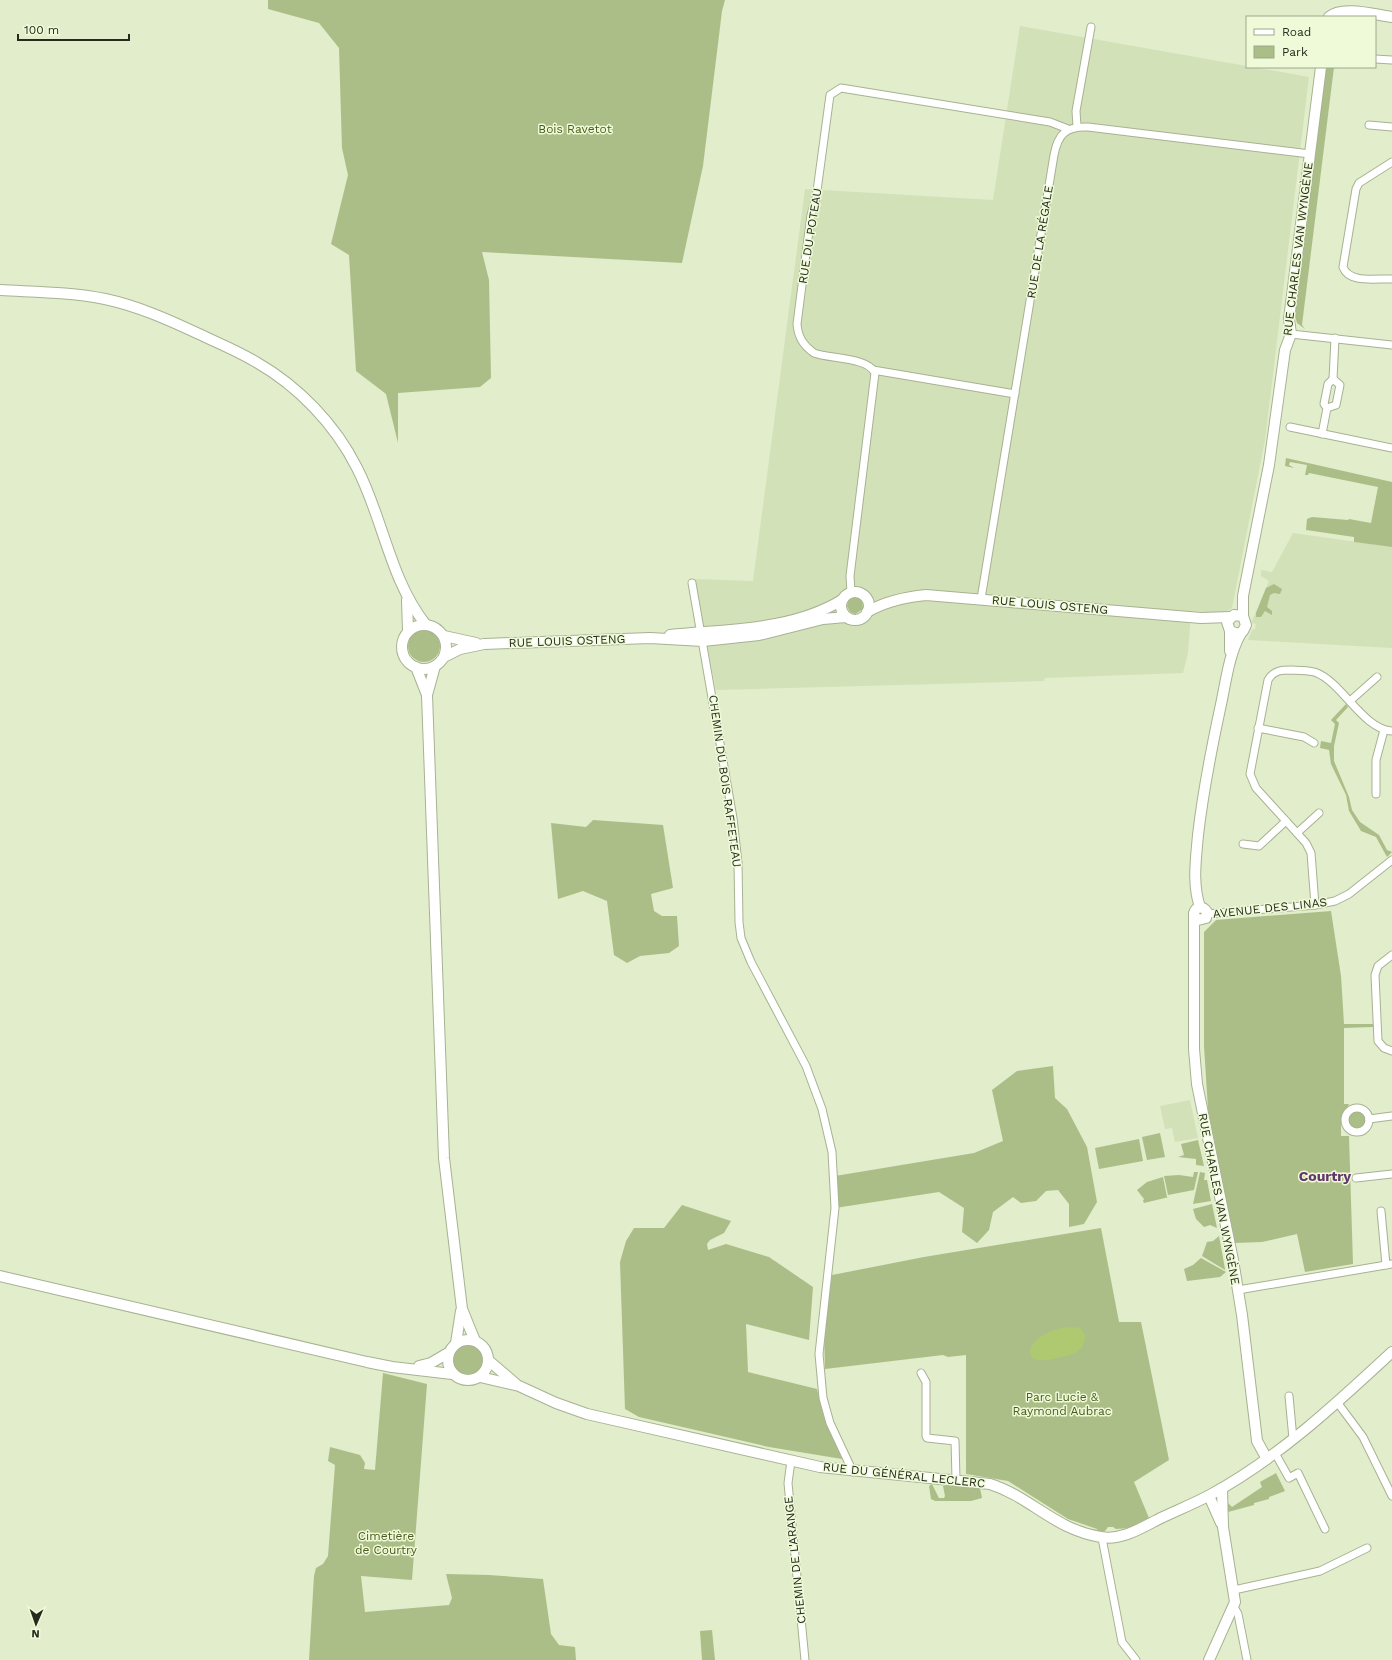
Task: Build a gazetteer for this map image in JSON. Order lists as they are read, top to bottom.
{
  "streets": {
    "street": [
      "RUE DU POTEAU",
      "RUE DE LA RÉGALE",
      "RUE CHARLES VAN WYNGÈNE",
      "RUE LOUIS OSTENG",
      "CHEMIN DU BOIS RAFFETEAU",
      "AVENUE DES LINAS",
      "RUE DU GÉNÉRAL LECLERC",
      "CHEMIN DE L'ARANGE"
    ]
  },
  "crossings": [
    ["RUE DU POTEAU", "RUE DE LA RÉGALE"],
    ["RUE DE LA RÉGALE", "RUE LOUIS OSTENG"],
    ["RUE CHARLES VAN WYNGÈNE", "RUE LOUIS OSTENG"],
    ["RUE CHARLES VAN WYNGÈNE", "AVENUE DES LINAS"],
    ["RUE CHARLES VAN WYNGÈNE", "RUE DU GÉNÉRAL LECLERC"],
    ["RUE LOUIS OSTENG", "CHEMIN DU BOIS RAFFETEAU"],
    ["CHEMIN DU BOIS RAFFETEAU", "RUE DU GÉNÉRAL LECLERC"],
    ["RUE DU GÉNÉRAL LECLERC", "CHEMIN DE L'ARANGE"]
  ],
  "districts": ["Courtry"],
  "parks": ["Bois Ravetot", "Parc Lucie & Raymond Aubrac", "Cimetière de Courtry"],
  "legend": ["Road", "Park"],
  "scale_bar": "100 m",
  "north": "bottom"
}
